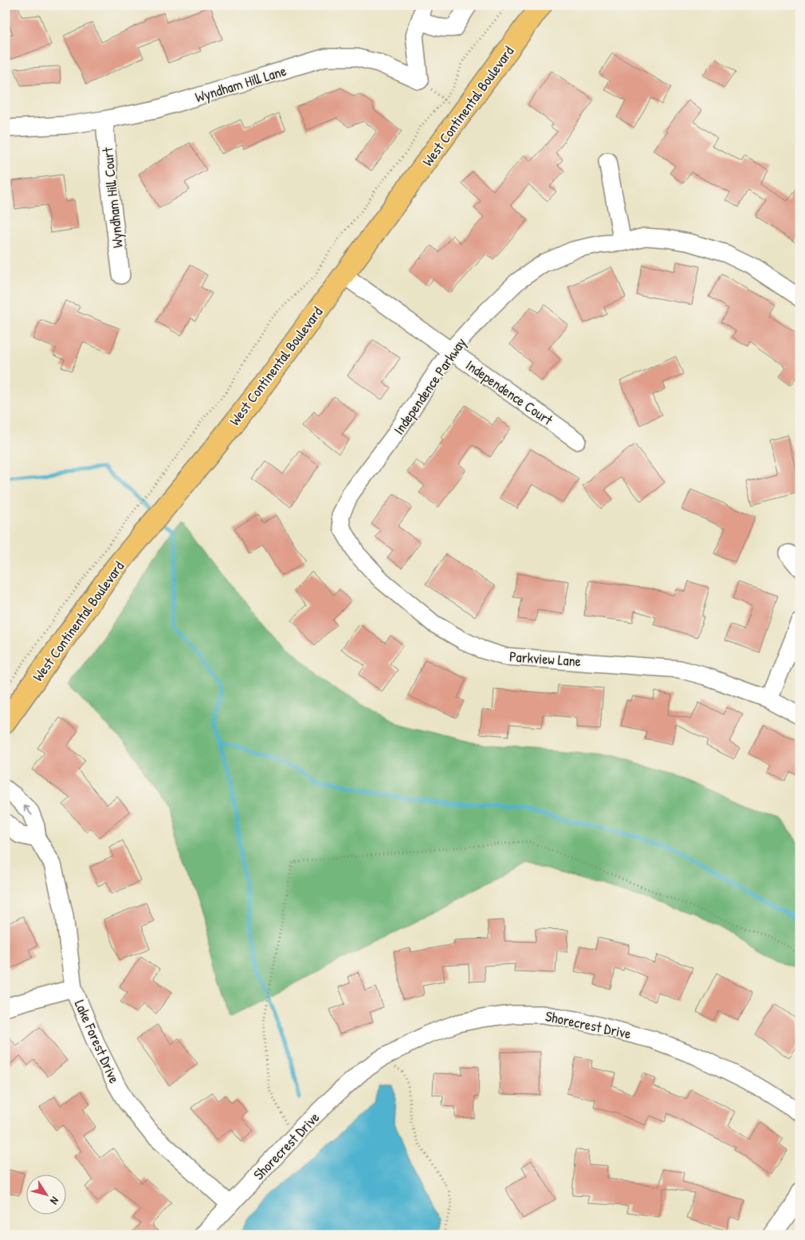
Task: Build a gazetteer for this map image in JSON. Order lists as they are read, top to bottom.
{
  "streets": {
    "main road": ["West Continental Boulevard"],
    "street": [
      "Wyndham Hill Lane",
      "Wyndham Hill Court",
      "Independence Parkway",
      "Independence Court",
      "Parkview Lane",
      "Shorecrest Drive",
      "Lake Forest Drive"
    ]
  },
  "crossings": [
    ["Wyndham Hill Lane", "Wyndham Hill Court"],
    ["West Continental Boulevard", "Independence Court"],
    ["Independence Parkway", "Independence Court"],
    ["Independence Parkway", "Parkview Lane"],
    ["Shorecrest Drive", "Lake Forest Drive"]
  ],
  "north": "bottom right"
}
